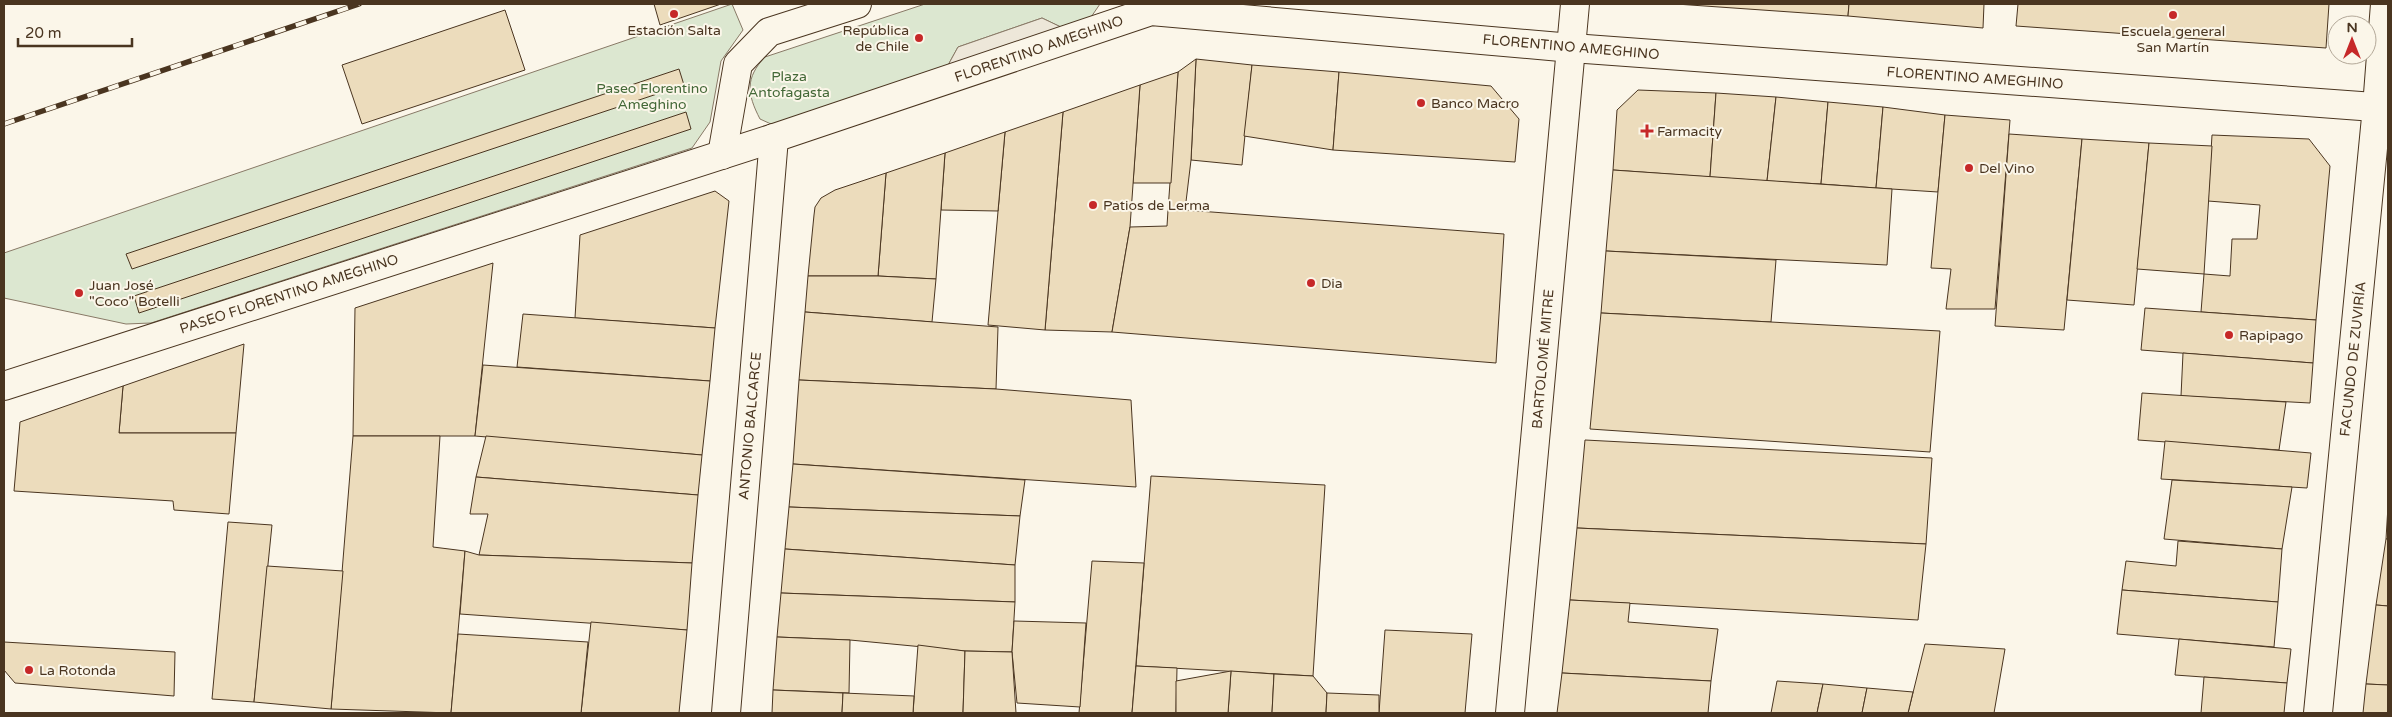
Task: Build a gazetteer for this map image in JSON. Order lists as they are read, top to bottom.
{
  "streets": {
    "street": [
      "FLORENTINO AMEGHINO",
      "PASEO FLORENTINO AMEGHINO",
      "BARTOLOMÉ MITRE",
      "FACUNDO DE ZUVIRÍA",
      "ANTONIO BALCARCE"
    ]
  },
  "crossings": [
    ["FLORENTINO AMEGHINO", "PASEO FLORENTINO AMEGHINO"],
    ["FLORENTINO AMEGHINO", "BARTOLOMÉ MITRE"],
    ["FLORENTINO AMEGHINO", "FACUNDO DE ZUVIRÍA"],
    ["FLORENTINO AMEGHINO", "ANTONIO BALCARCE"],
    ["PASEO FLORENTINO AMEGHINO", "ANTONIO BALCARCE"]
  ],
  "parks": ["Plaza Antofagasta", "Paseo Florentino Ameghino"],
  "places": {
    "other": [
      "Estación Salta",
      "Escuela general San Martín",
      "República de Chile",
      "Banco Macro",
      "Del Vino",
      "Patios de Lerma",
      "Dia",
      "Juan José \"Coco\" Botelli",
      "Rapipago",
      "La Rotonda"
    ],
    "health": ["Farmacity"]
  },
  "scale_bar": "20 m",
  "north": "top"
}
